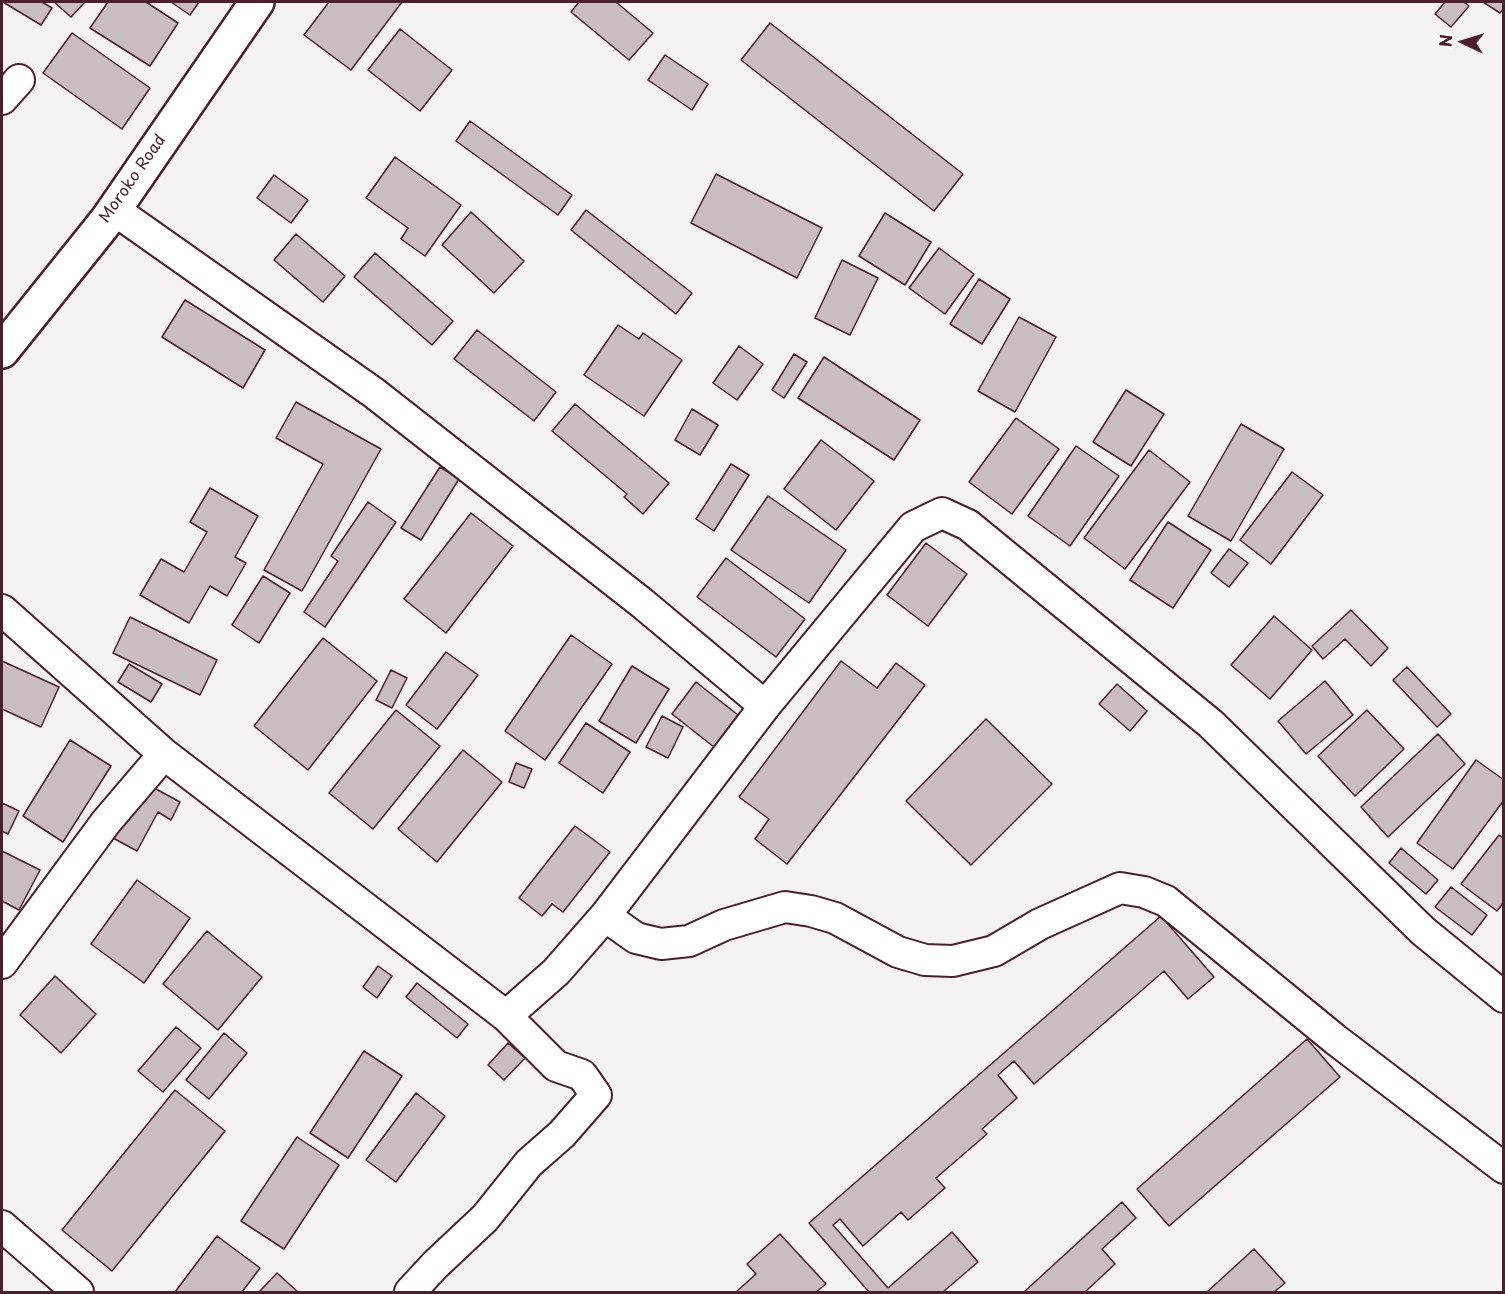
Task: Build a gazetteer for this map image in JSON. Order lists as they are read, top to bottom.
{
  "streets": {
    "street": ["Moroko Road"]
  },
  "north": "left"
}
